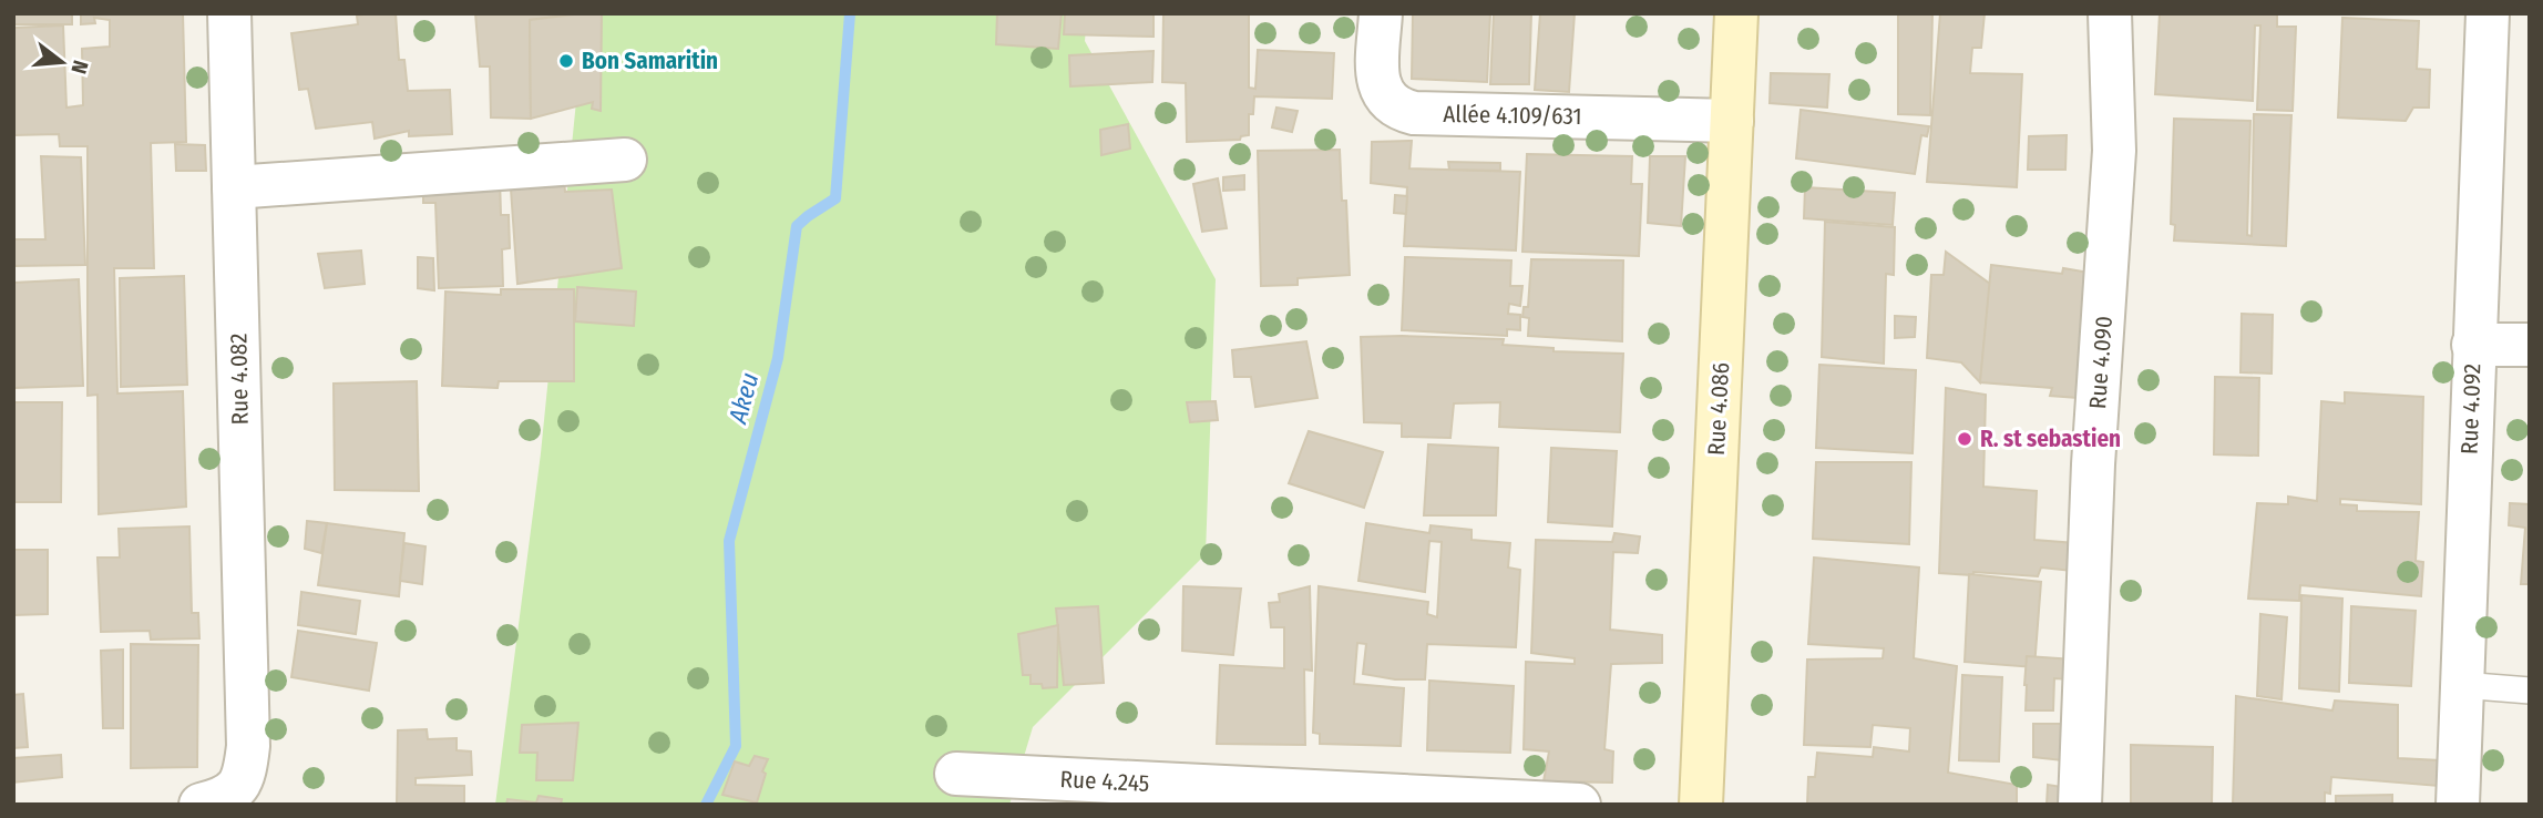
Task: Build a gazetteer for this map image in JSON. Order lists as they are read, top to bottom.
{
  "streets": {
    "street": [
      "Allée 4.109/631",
      "Rue 4.090",
      "Rue 4.082",
      "Rue 4.086",
      "Rue 4.092",
      "Rue 4.245"
    ]
  },
  "crossings": [
    ["Allée 4.109/631", "Rue 4.086"]
  ],
  "water": ["Akeu"],
  "places": ["Bon Samaritin", "R. st sebastien"],
  "north": "right"
}
